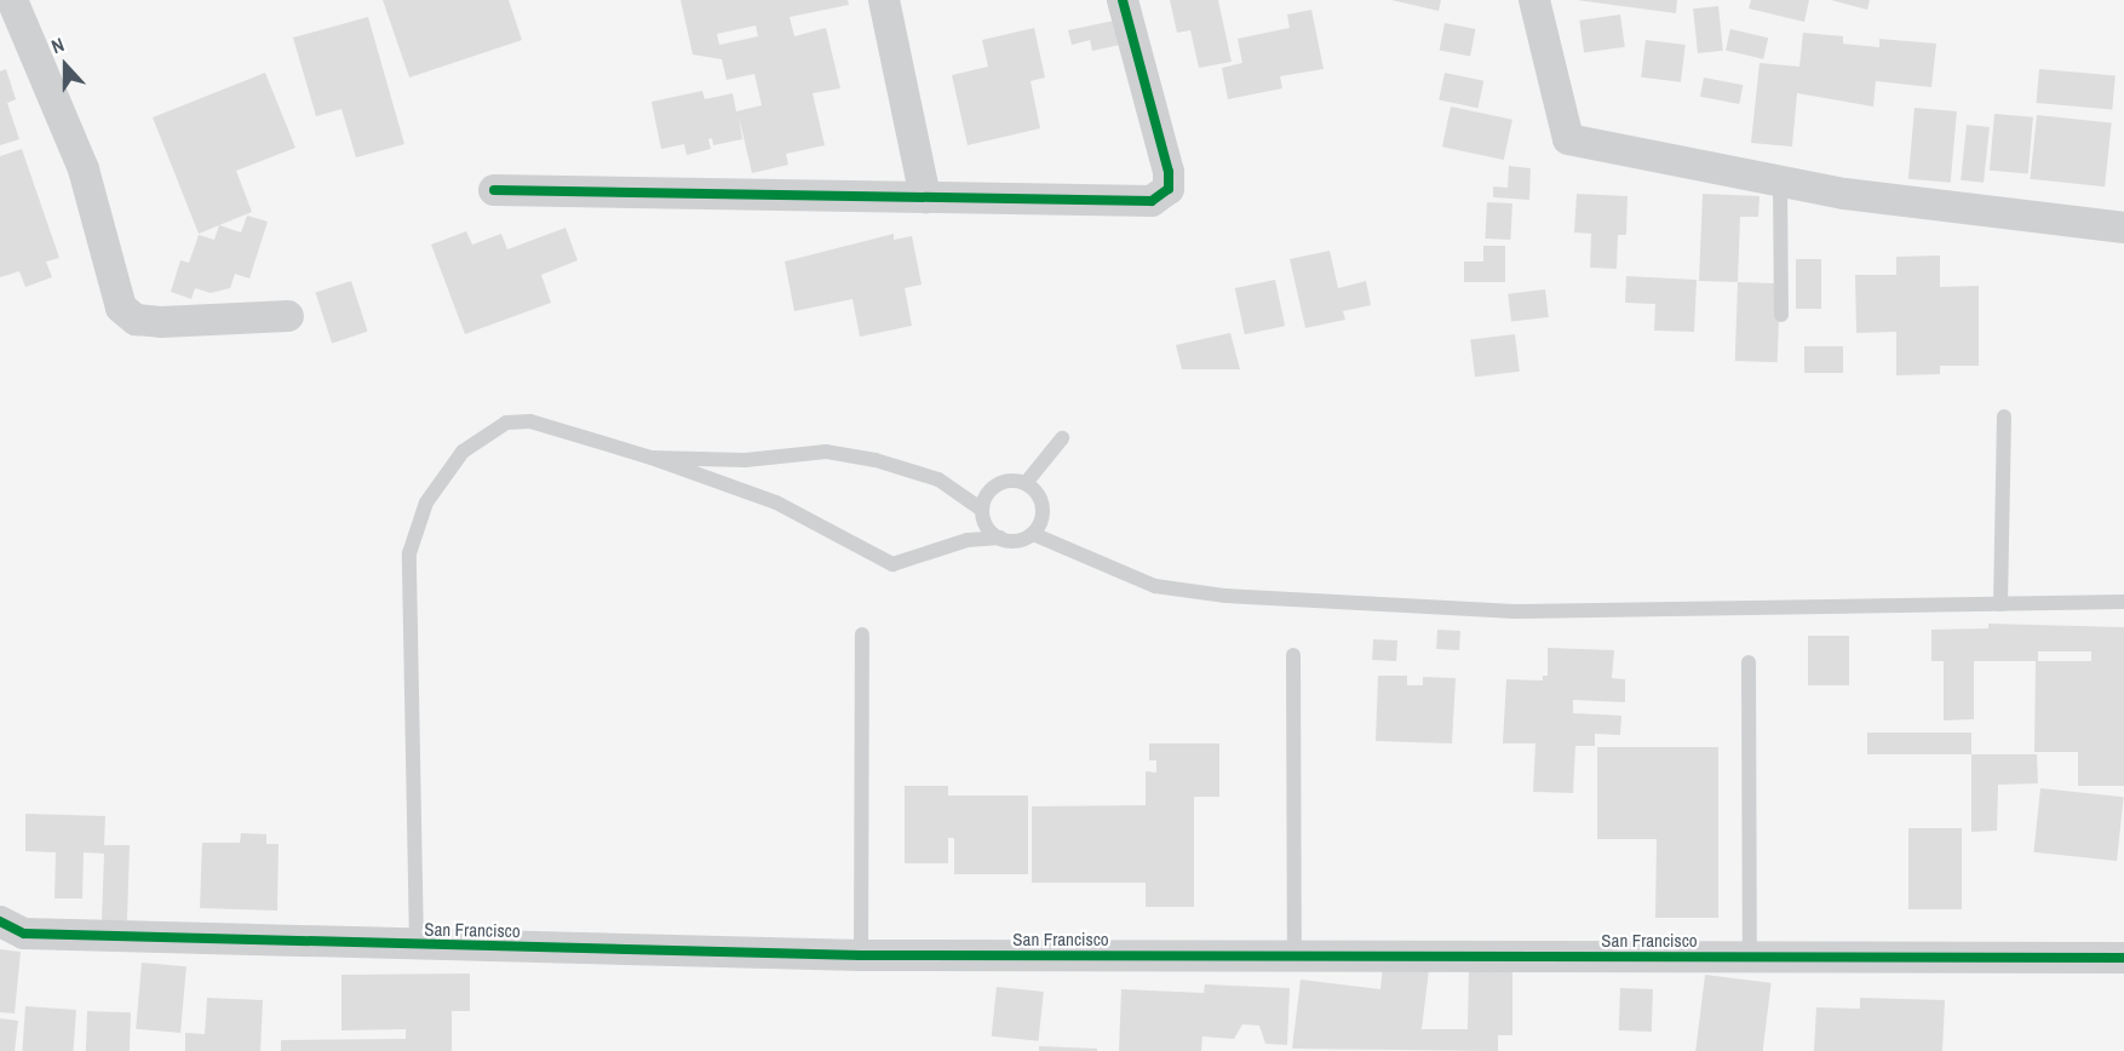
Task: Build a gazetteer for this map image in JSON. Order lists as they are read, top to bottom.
{
  "streets": {
    "street": ["San Francisco"]
  },
  "north": "top"
}
